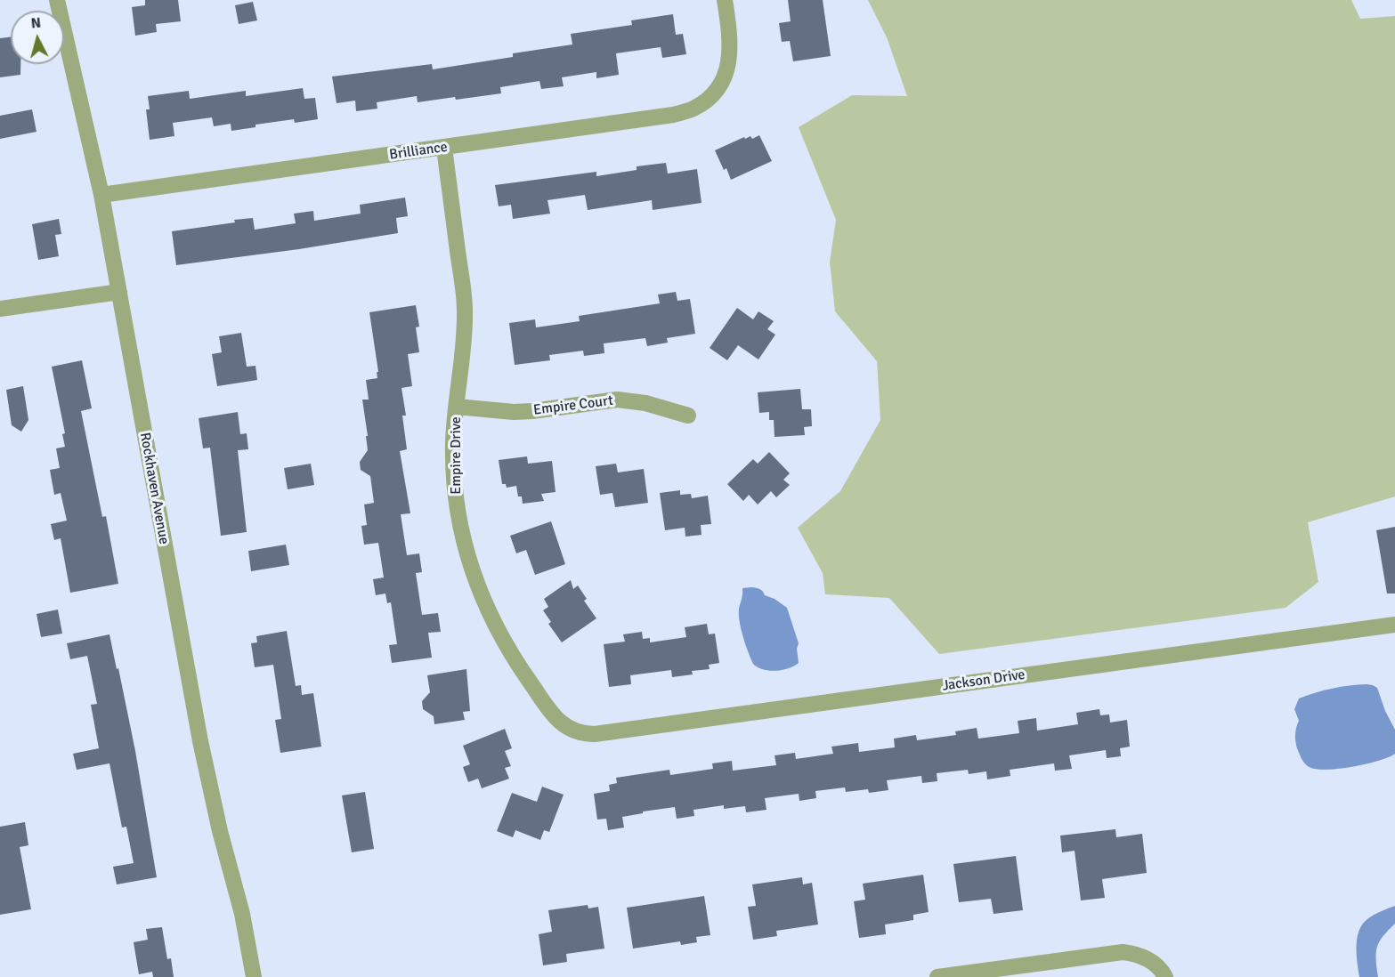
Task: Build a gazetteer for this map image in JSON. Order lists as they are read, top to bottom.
{
  "streets": {
    "street": [
      "Brilliance",
      "Empire Court",
      "Empire Drive",
      "Rockhaven Avenue",
      "Jackson Drive"
    ]
  },
  "crossings": [
    ["Brilliance", "Empire Drive"],
    ["Brilliance", "Rockhaven Avenue"],
    ["Empire Court", "Empire Drive"],
    ["Empire Drive", "Jackson Drive"]
  ],
  "north": "top"
}
